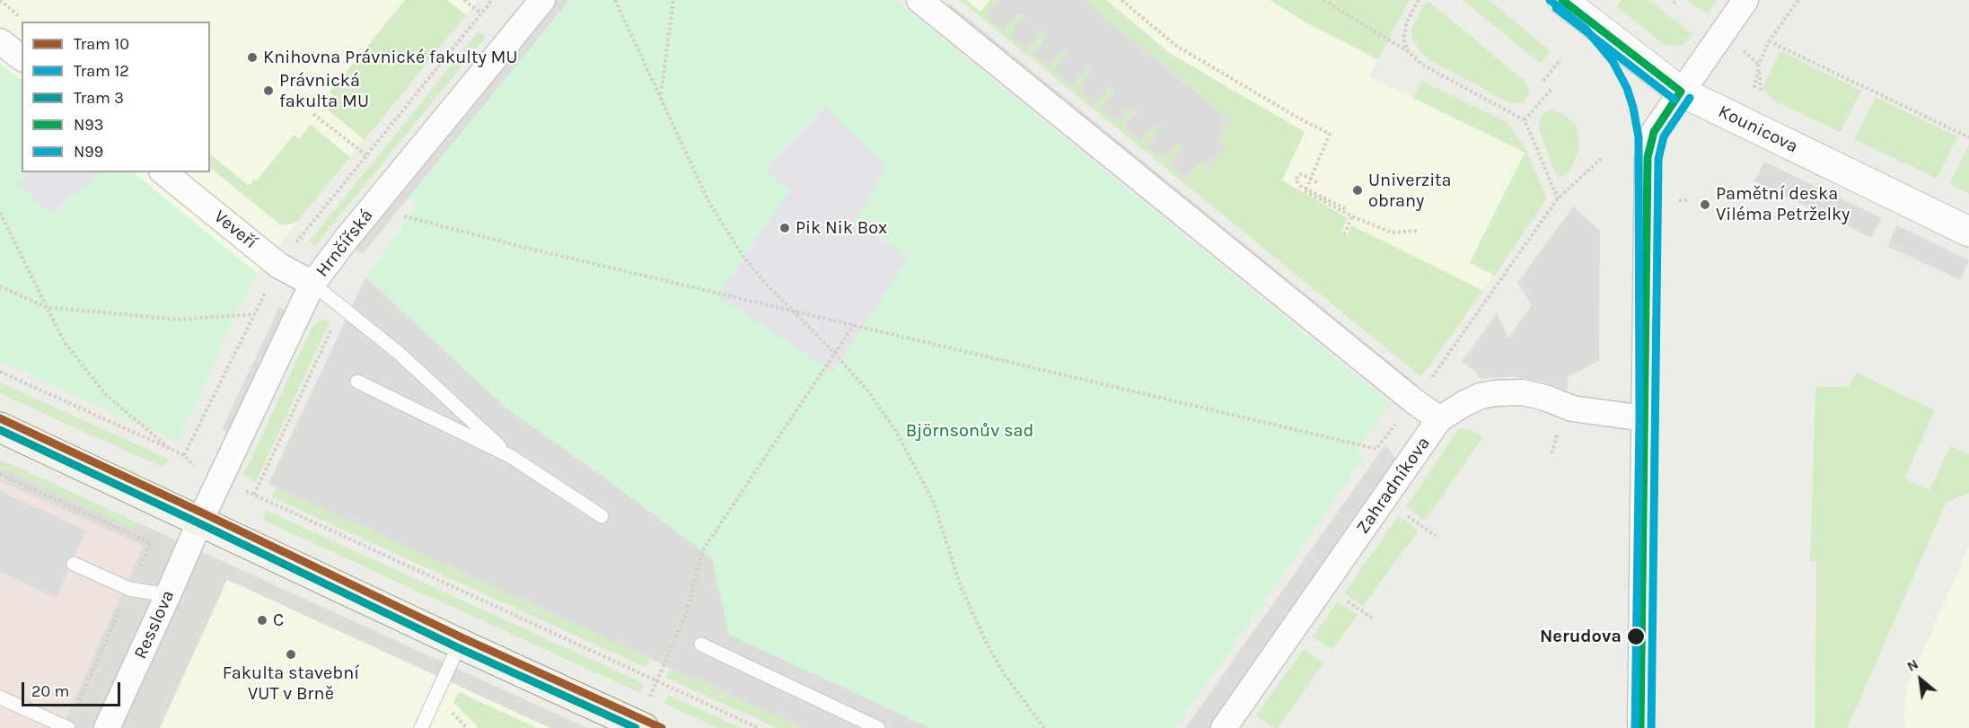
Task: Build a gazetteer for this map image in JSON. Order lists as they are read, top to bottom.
{
  "streets": {
    "street": [
      "Kounicova",
      "Veveří",
      "Hrnčířská",
      "Zahradníkova",
      "Resslova"
    ]
  },
  "crossings": [
    ["Veveří", "Hrnčířská"],
    ["Hrnčířská", "Resslova"]
  ],
  "parks": ["Björnsonův sad"],
  "places": [
    "Knihovna Právnické fakulty MU",
    "Právnická fakulta MU",
    "Univerzita obrany",
    "Pamětní deska Viléma Petrželky",
    "Pik Nik Box",
    "C",
    "Nerudova",
    "Fakulta stavební VUT v Brně"
  ],
  "lines": [
    "tram line 12",
    "transit line N93",
    "transit line N99",
    "tram line 10",
    "tram line 3"
  ],
  "legend": [
    "Tram 10",
    "Tram 12",
    "Tram 3",
    "N93",
    "N99"
  ],
  "scale_bar": "20 m",
  "north": "top left"
}
